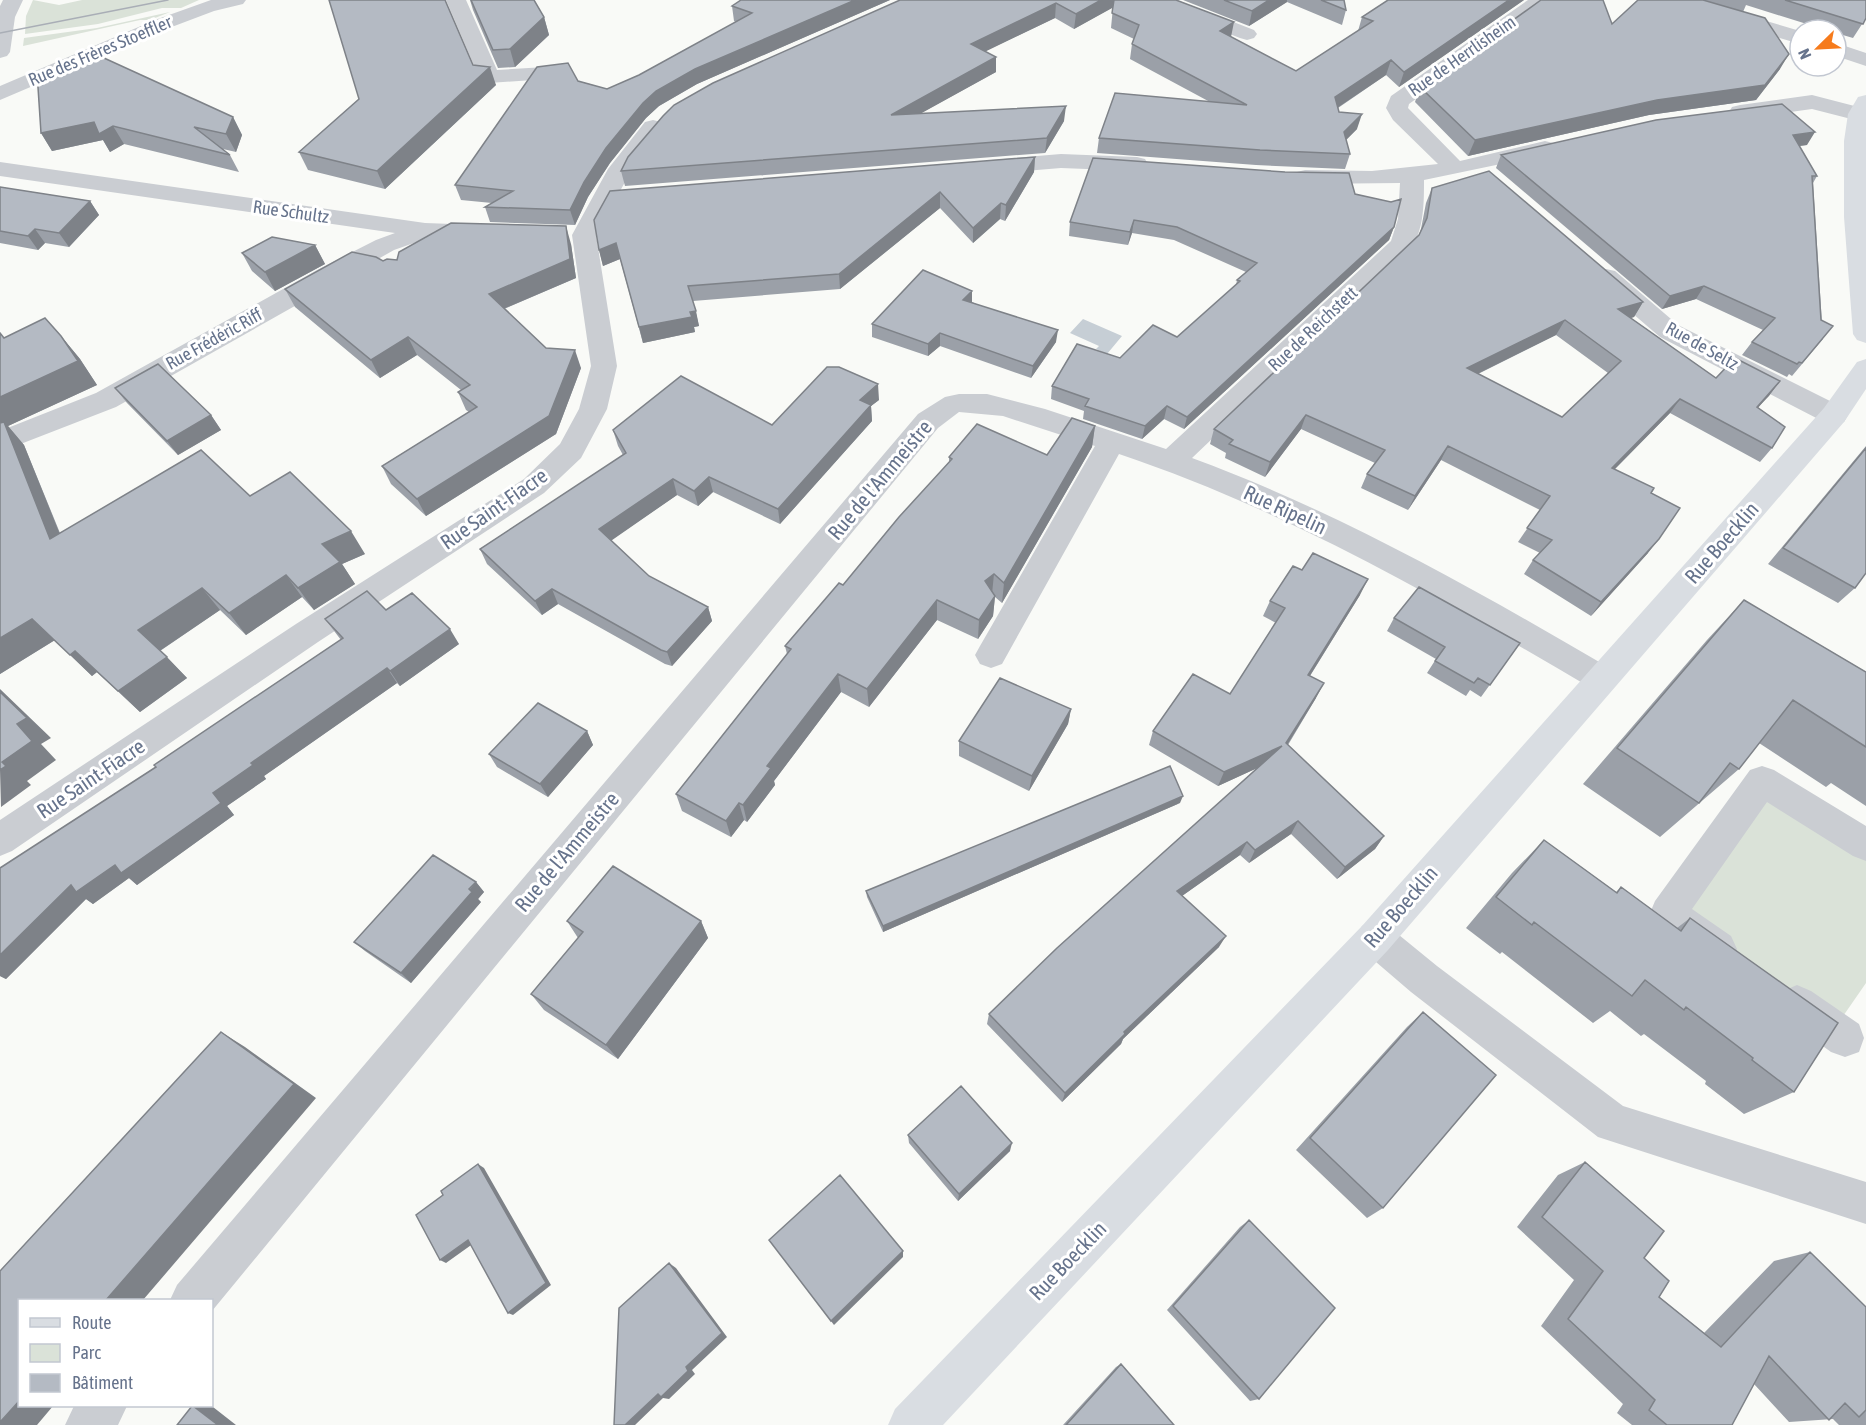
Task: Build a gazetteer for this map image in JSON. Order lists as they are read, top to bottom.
{
  "streets": {
    "main road": ["Rue Boecklin"],
    "street": [
      "Rue des Frères Stoeffler",
      "Rue de Herrlisheim",
      "Rue Schultz",
      "Rue de Reichstett",
      "Rue Frédéric Riff",
      "Rue de Seltz",
      "Rue de l'Ammeistre",
      "Rue Saint-Fiacre",
      "Rue Ripelin"
    ]
  },
  "crossings": [
    ["Rue Schultz", "Rue Frédéric Riff"],
    ["Rue de Reichstett", "Rue Ripelin"],
    ["Rue de Seltz", "Rue Boecklin"],
    ["Rue de l'Ammeistre", "Rue Ripelin"],
    ["Rue Ripelin", "Rue Boecklin"]
  ],
  "legend": ["Route", "Parc", "Bâtiment"],
  "north": "bottom left"
}
